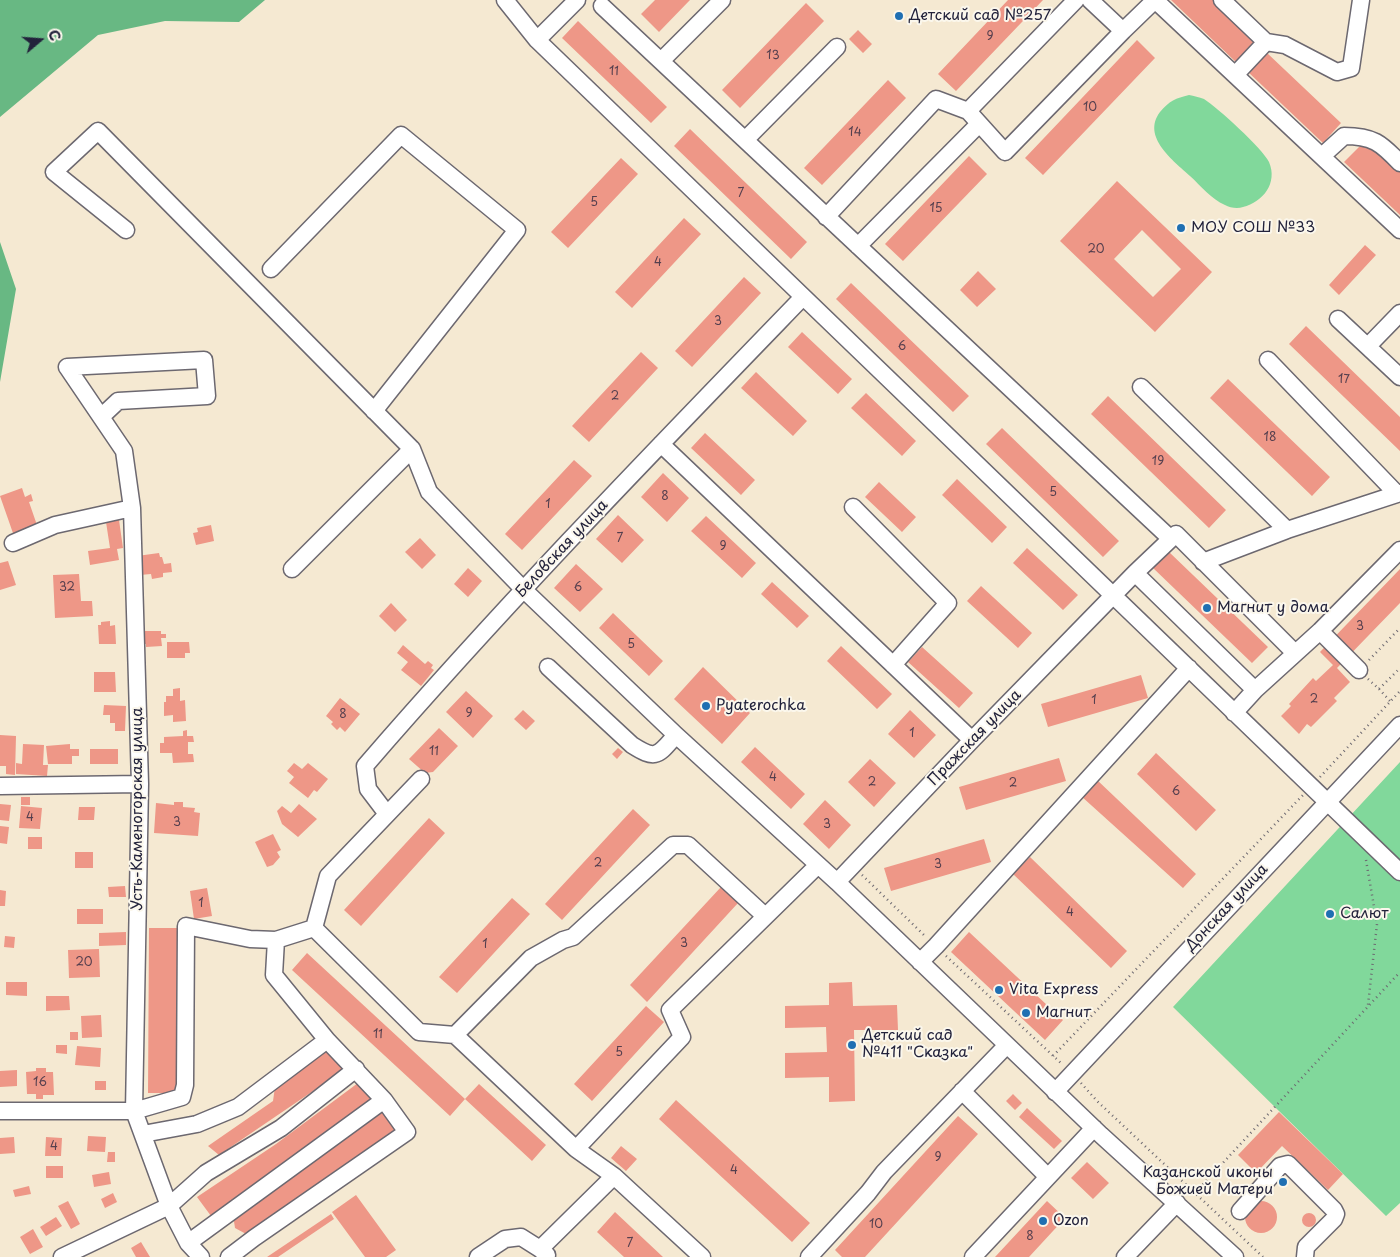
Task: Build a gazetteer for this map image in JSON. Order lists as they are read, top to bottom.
{
  "streets": {
    "street": [
      "Беловская улица",
      "Пражская улица",
      "Усть-Каменогорская улица",
      "Донская улица"
    ]
  },
  "places": [
    "Детский сад №257",
    "МОУ СОШ №33",
    "Магнит у дома",
    "Pyaterochka",
    "Салют",
    "Vita Express",
    "Магнит",
    "Детский сад №411 \"Сказка\"",
    "Казанской иконы Божией Матери",
    "Ozon"
  ],
  "house_numbers": [
    "9",
    "13",
    "11",
    "10",
    "14",
    "7",
    "5",
    "15",
    "20",
    "4",
    "3",
    "6",
    "17",
    "2",
    "18",
    "19",
    "5",
    "8",
    "1",
    "7",
    "9",
    "32",
    "6",
    "3",
    "5",
    "2",
    "1",
    "9",
    "8",
    "1",
    "11",
    "4",
    "2",
    "2",
    "6",
    "4",
    "3",
    "3",
    "2",
    "3",
    "1",
    "4",
    "3",
    "1",
    "20",
    "11",
    "5",
    "16",
    "4",
    "9",
    "4",
    "10",
    "8",
    "7"
  ],
  "north": "right"
}
